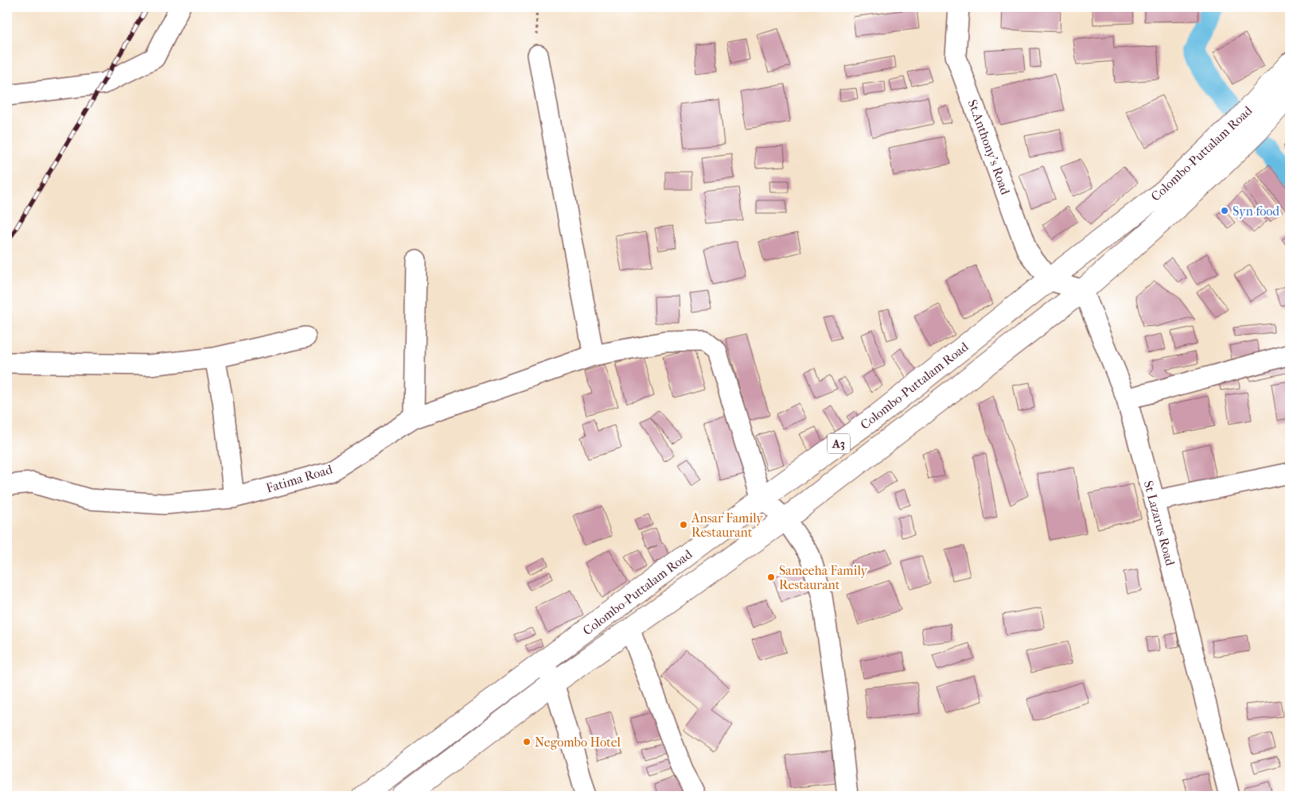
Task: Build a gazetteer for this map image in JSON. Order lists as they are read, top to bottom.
{
  "streets": {
    "highway": ["Colombo-Puttalam Road", "A3"],
    "street": ["St.Anthony's Road", "Fatima Road", "St Lazarus Road"]
  },
  "crossings": [
    ["St.Anthony's Road", "Colombo-Puttalam Road"],
    ["Colombo-Puttalam Road", "Fatima Road"],
    ["Colombo-Puttalam Road", "St Lazarus Road"]
  ],
  "places": [
    "Syn food",
    "Ansar Family Restaurant",
    "Sameeha Family Restaurant",
    "Negombo Hotel"
  ]
}
